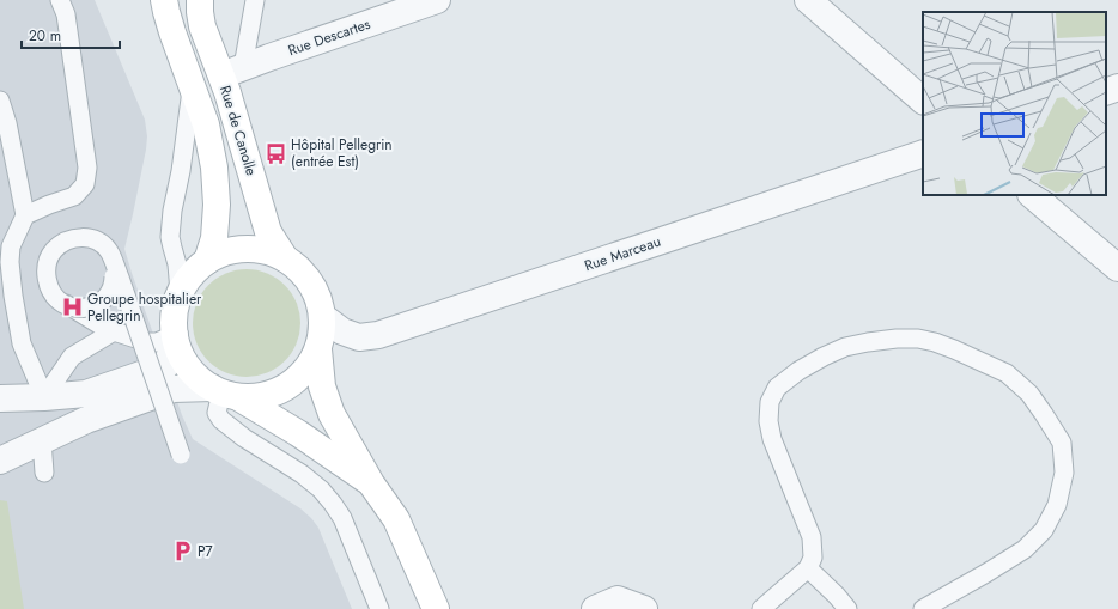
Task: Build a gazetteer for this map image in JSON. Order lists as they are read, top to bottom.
{
  "streets": {
    "street": ["Rue Descartes", "Rue de Canolle", "Rue Marceau"]
  },
  "crossings": [
    ["Rue Descartes", "Rue de Canolle"],
    ["Rue de Canolle", "Rue Marceau"]
  ],
  "places": {
    "bus stop": ["Hôpital Pellegrin (entrée Est)"],
    "hospital": ["Groupe hospitalier Pellegrin"],
    "parking": ["P7"]
  },
  "scale_bar": "20 m"
}
